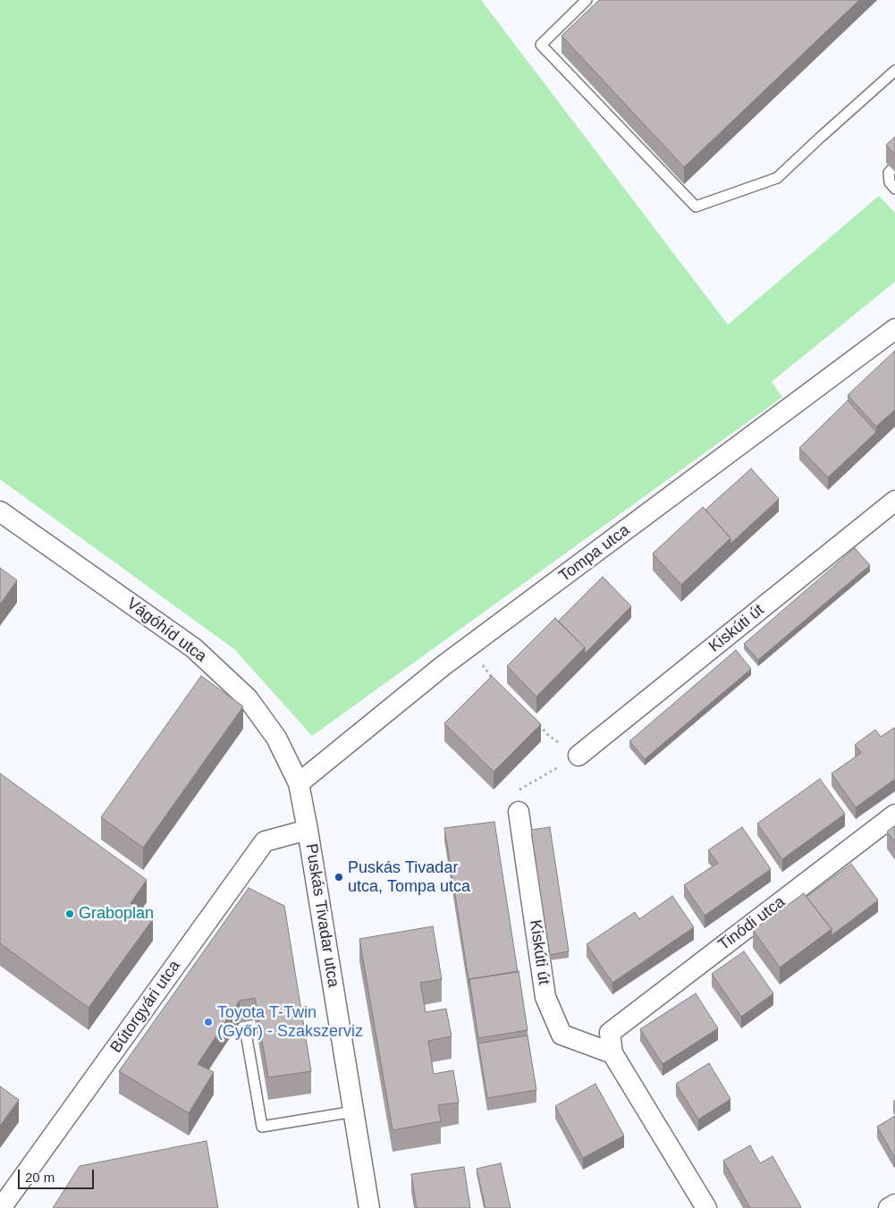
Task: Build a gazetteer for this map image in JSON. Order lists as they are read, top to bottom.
{
  "streets": {
    "street": [
      "Tompa utca",
      "Kiskúti út",
      "Vágóhíd utca",
      "Puskás Tivadar utca",
      "Tinódi utca",
      "Bútorgyári utca"
    ]
  },
  "crossings": [
    ["Tompa utca", "Vágóhíd utca"],
    ["Tompa utca", "Puskás Tivadar utca"],
    ["Kiskúti út", "Tinódi utca"],
    ["Vágóhíd utca", "Puskás Tivadar utca"],
    ["Puskás Tivadar utca", "Bútorgyári utca"]
  ],
  "places": ["Puskás Tivadar utca, Tompa utca", "Graboplan", "Toyota T-Twin (Győr) - Szakszerviz"],
  "scale_bar": "20 m"
}
